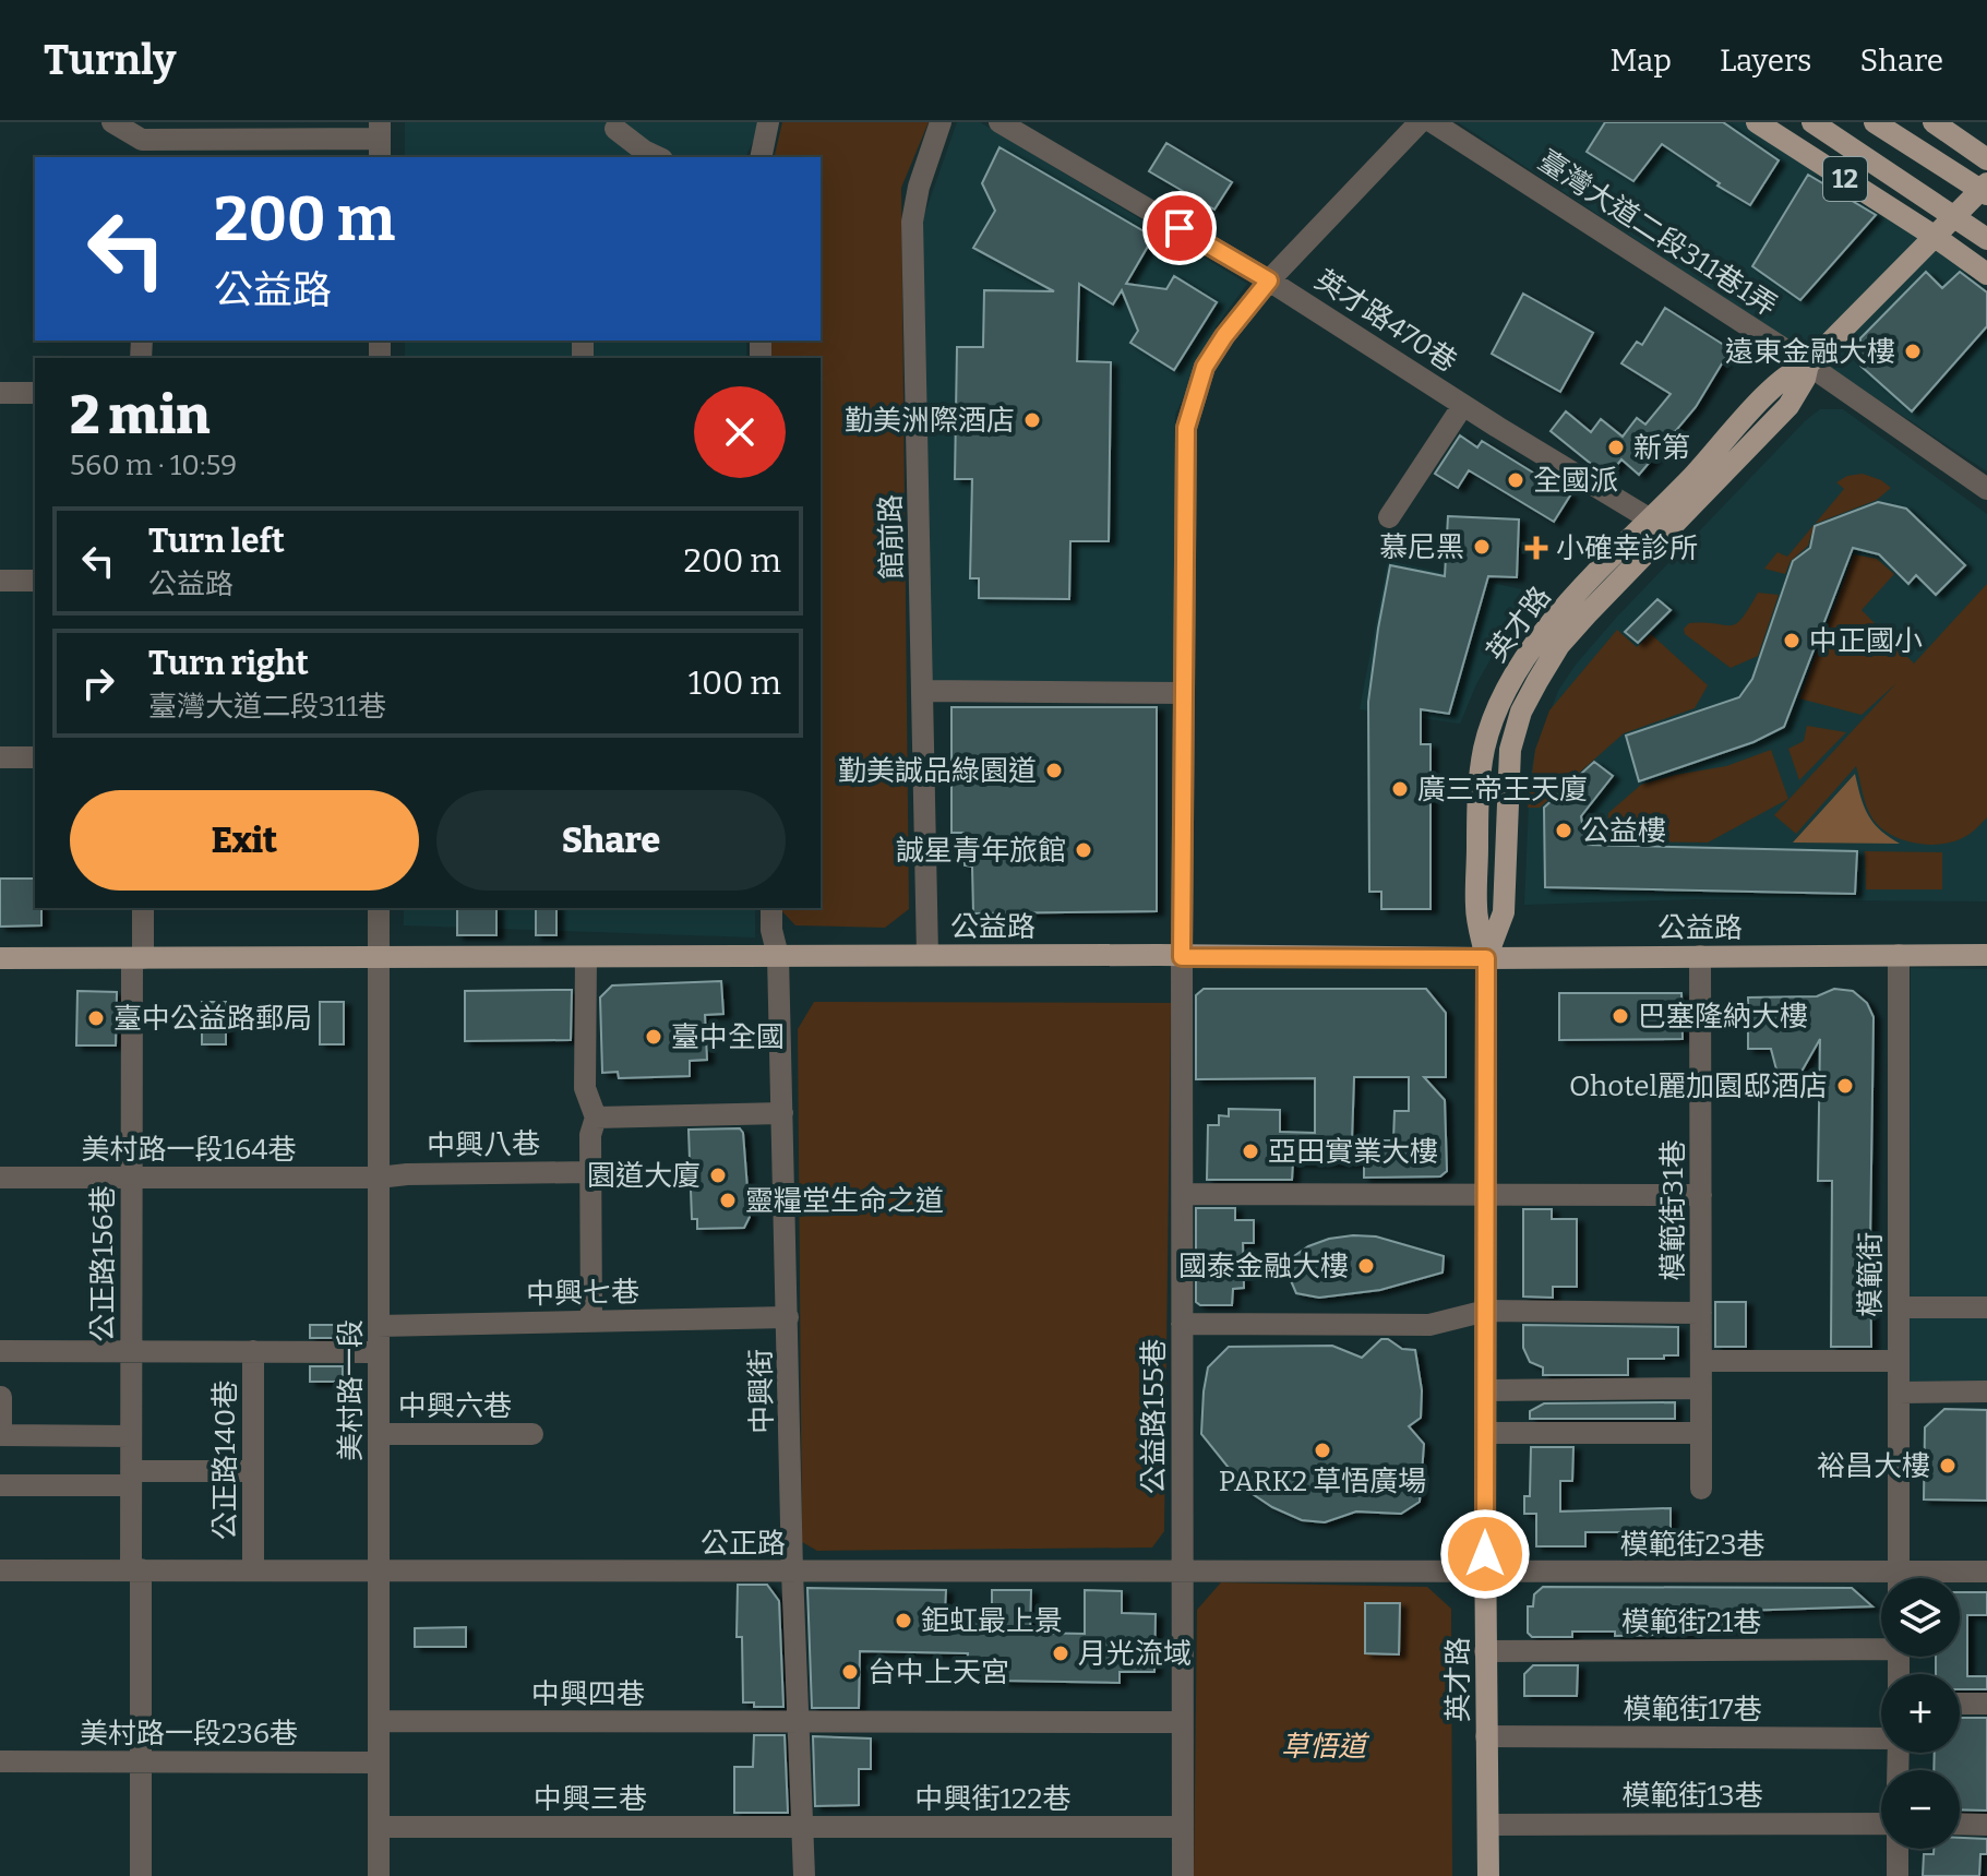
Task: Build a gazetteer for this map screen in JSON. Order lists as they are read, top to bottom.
{
  "streets": {
    "main road": ["12", "英才路", "公益路"],
    "street": [
      "臺灣大道二段311巷1弄",
      "英才路470巷",
      "館前路",
      "中興八巷",
      "美村路一段164巷",
      "模範街31巷",
      "公正路156巷",
      "模範街",
      "中興七巷",
      "美村路一段",
      "中興街",
      "中興六巷",
      "公益路155巷",
      "公正路140巷",
      "公正路",
      "模範街23巷",
      "模範街21巷",
      "中興四巷",
      "模範街17巷",
      "美村路一段236巷",
      "模範街13巷",
      "中興三巷",
      "中興街122巷"
    ]
  },
  "crossings": [
    ["12", "英才路"],
    ["臺灣大道二段311巷1弄", "英才路"],
    ["英才路470巷", "英才路"],
    ["英才路470巷", "公益路155巷"],
    ["館前路", "公益路"],
    ["英才路", "公益路"],
    ["英才路", "公正路"],
    ["英才路", "模範街23巷"],
    ["英才路", "模範街21巷"],
    ["英才路", "模範街17巷"],
    ["英才路", "模範街13巷"],
    ["公益路", "模範街31巷"],
    ["公益路", "公正路156巷"],
    ["公益路", "模範街"],
    ["公益路", "美村路一段"],
    ["公益路", "中興街"],
    ["公益路", "公益路155巷"],
    ["中興八巷", "美村路一段164巷"],
    ["中興八巷", "美村路一段"],
    ["美村路一段164巷", "公正路156巷"],
    ["美村路一段164巷", "美村路一段"],
    ["公正路156巷", "公正路"],
    ["公正路156巷", "美村路一段236巷"],
    ["中興七巷", "美村路一段"],
    ["中興七巷", "中興街"],
    ["美村路一段", "中興六巷"],
    ["美村路一段", "公正路"],
    ["美村路一段", "中興四巷"],
    ["美村路一段", "美村路一段236巷"],
    ["美村路一段", "中興三巷"],
    ["中興街", "公正路"],
    ["中興街", "中興四巷"],
    ["中興街", "中興三巷"],
    ["中興街", "中興街122巷"],
    ["公益路155巷", "公正路"],
    ["公益路155巷", "中興四巷"],
    ["公益路155巷", "中興街122巷"],
    ["公正路140巷", "公正路"],
    ["公正路", "模範街23巷"],
    ["中興三巷", "中興街122巷"]
  ],
  "parks": ["草悟道"],
  "places": {
    "other": [
      "遠東金融大樓",
      "勤美洲際酒店",
      "新第",
      "全國派",
      "慕尼黑",
      "中正國小",
      "勤美誠品綠園道",
      "廣三帝王天廈",
      "公益樓",
      "誠星青年旅館",
      "巴塞隆納大樓",
      "臺中公益路郵局",
      "臺中全國",
      "Ohotel麗加園邸酒店",
      "亞田實業大樓",
      "園道大廈",
      "靈糧堂生命之道",
      "國泰金融大樓",
      "PARK2 草悟廣場",
      "裕昌大樓",
      "鉅虹最上景",
      "月光流域",
      "台中上天宮"
    ],
    "health": ["小確幸診所"]
  },
  "page": {
    "header": "Turnly",
    "nav": ["Map", "Layers", "Share"],
    "turn": ["200 m", "公益路"],
    "heading": ["2 min", "560 m · 10:59"],
    "list": [
      {
        "name": "Turn left",
        "note": "公益路",
        "value": "200 m"
      },
      {
        "name": "Turn right",
        "note": "臺灣大道二段311巷",
        "value": "100 m"
      }
    ],
    "buttons": ["Exit", "Share"],
    "map_buttons": ["+", "−"]
  }
}
